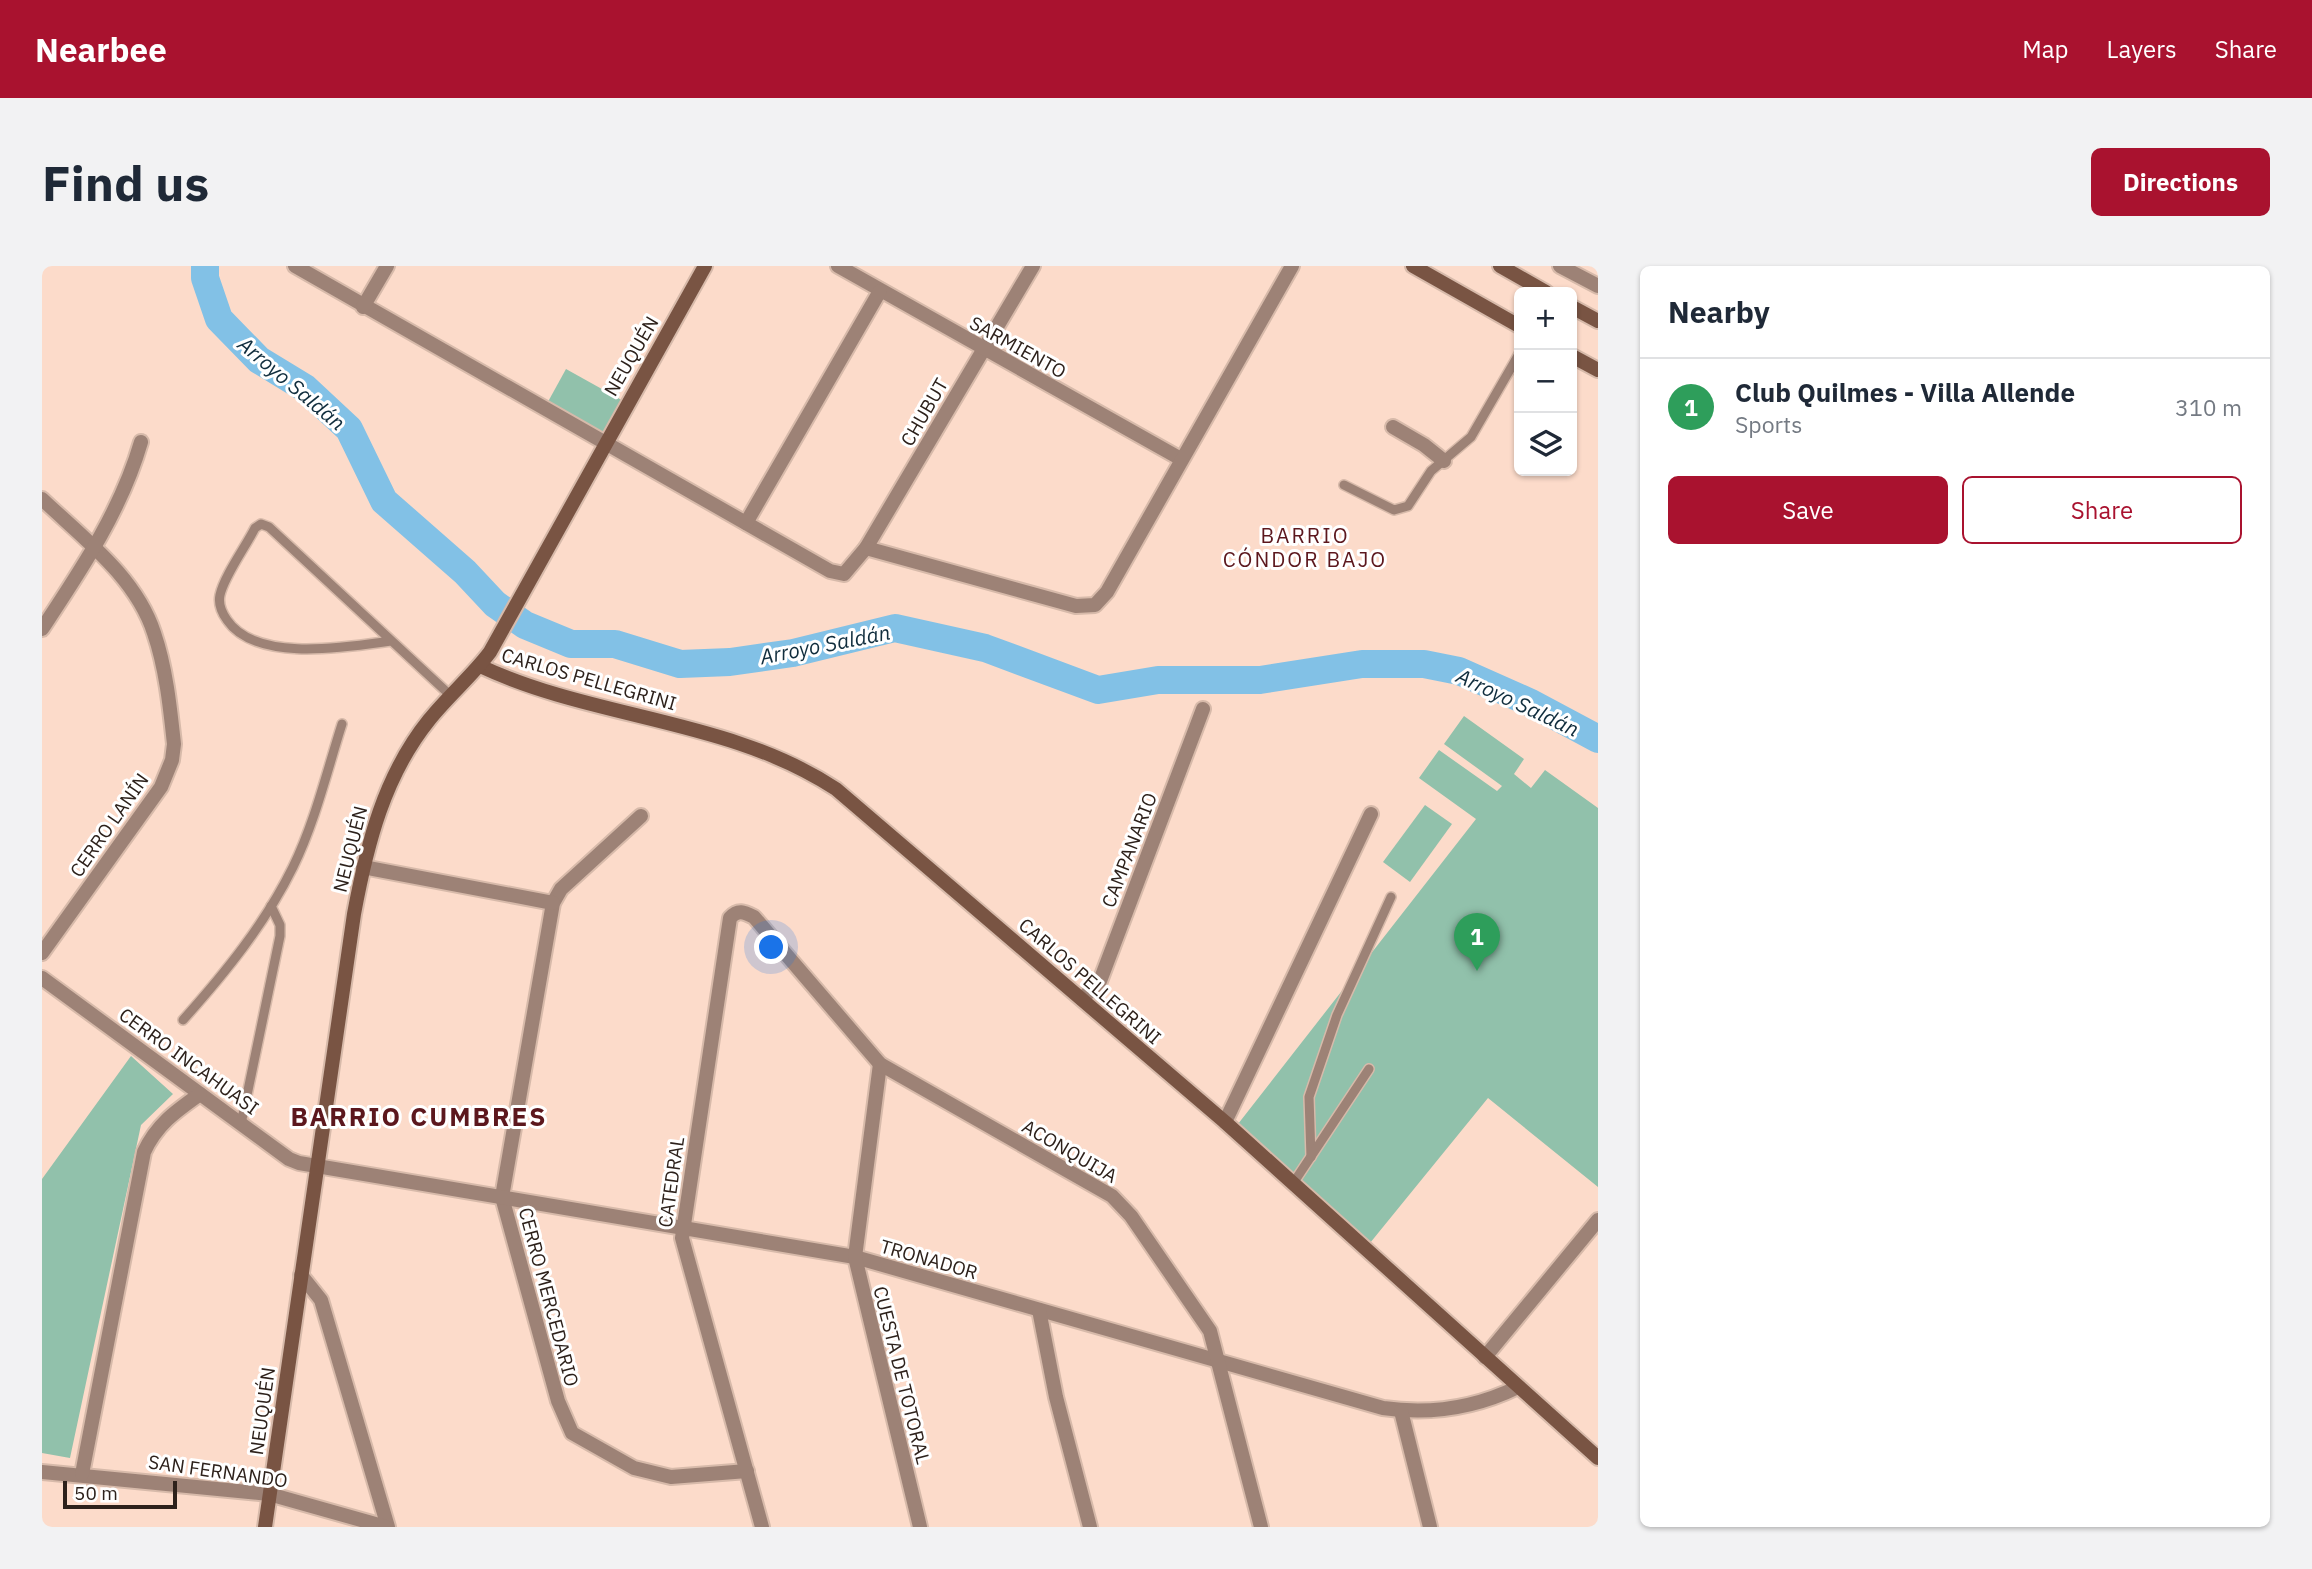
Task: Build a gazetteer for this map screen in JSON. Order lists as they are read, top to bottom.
{
  "streets": {
    "main road": ["NEUQUÉN", "CARLOS PELLEGRINI"],
    "street": [
      "SARMIENTO",
      "CHUBUT",
      "CERRO LANÍN",
      "CAMPANARIO",
      "CERRO INCAHUASI",
      "ACONQUIJA",
      "CATEDRAL",
      "TRONADOR",
      "CERRO MERCEDARIO",
      "CUESTA DE TOTORAL",
      "SAN FERNANDO"
    ]
  },
  "crossings": [
    ["SARMIENTO", "CHUBUT"],
    ["NEUQUÉN", "CARLOS PELLEGRINI"],
    ["NEUQUÉN", "CERRO INCAHUASI"],
    ["NEUQUÉN", "TRONADOR"],
    ["NEUQUÉN", "SAN FERNANDO"],
    ["CARLOS PELLEGRINI", "CAMPANARIO"],
    ["CARLOS PELLEGRINI", "TRONADOR"],
    ["CERRO INCAHUASI", "TRONADOR"],
    ["ACONQUIJA", "CATEDRAL"],
    ["ACONQUIJA", "TRONADOR"],
    ["ACONQUIJA", "CUESTA DE TOTORAL"],
    ["CATEDRAL", "TRONADOR"],
    ["CATEDRAL", "CERRO MERCEDARIO"],
    ["TRONADOR", "CERRO MERCEDARIO"],
    ["TRONADOR", "CUESTA DE TOTORAL"]
  ],
  "districts": ["BARRIO CÓNDOR BAJO", "BARRIO CUMBRES"],
  "water": ["Arroyo Saldán"],
  "scale_bar": "50 m",
  "page": {
    "header": "Nearbee",
    "nav": ["Map", "Layers", "Share"],
    "buttons": [
      "Directions",
      ["Save", "Share"]
    ],
    "title": "Find us",
    "heading": "Nearby",
    "map_buttons": ["+", "−"],
    "list": [
      {
        "mark": "1",
        "name": "Club Quilmes - Villa Allende",
        "note": "Sports",
        "value": "310 m"
      }
    ],
    "pins": "1",
    "scale": "50 m"
  }
}
